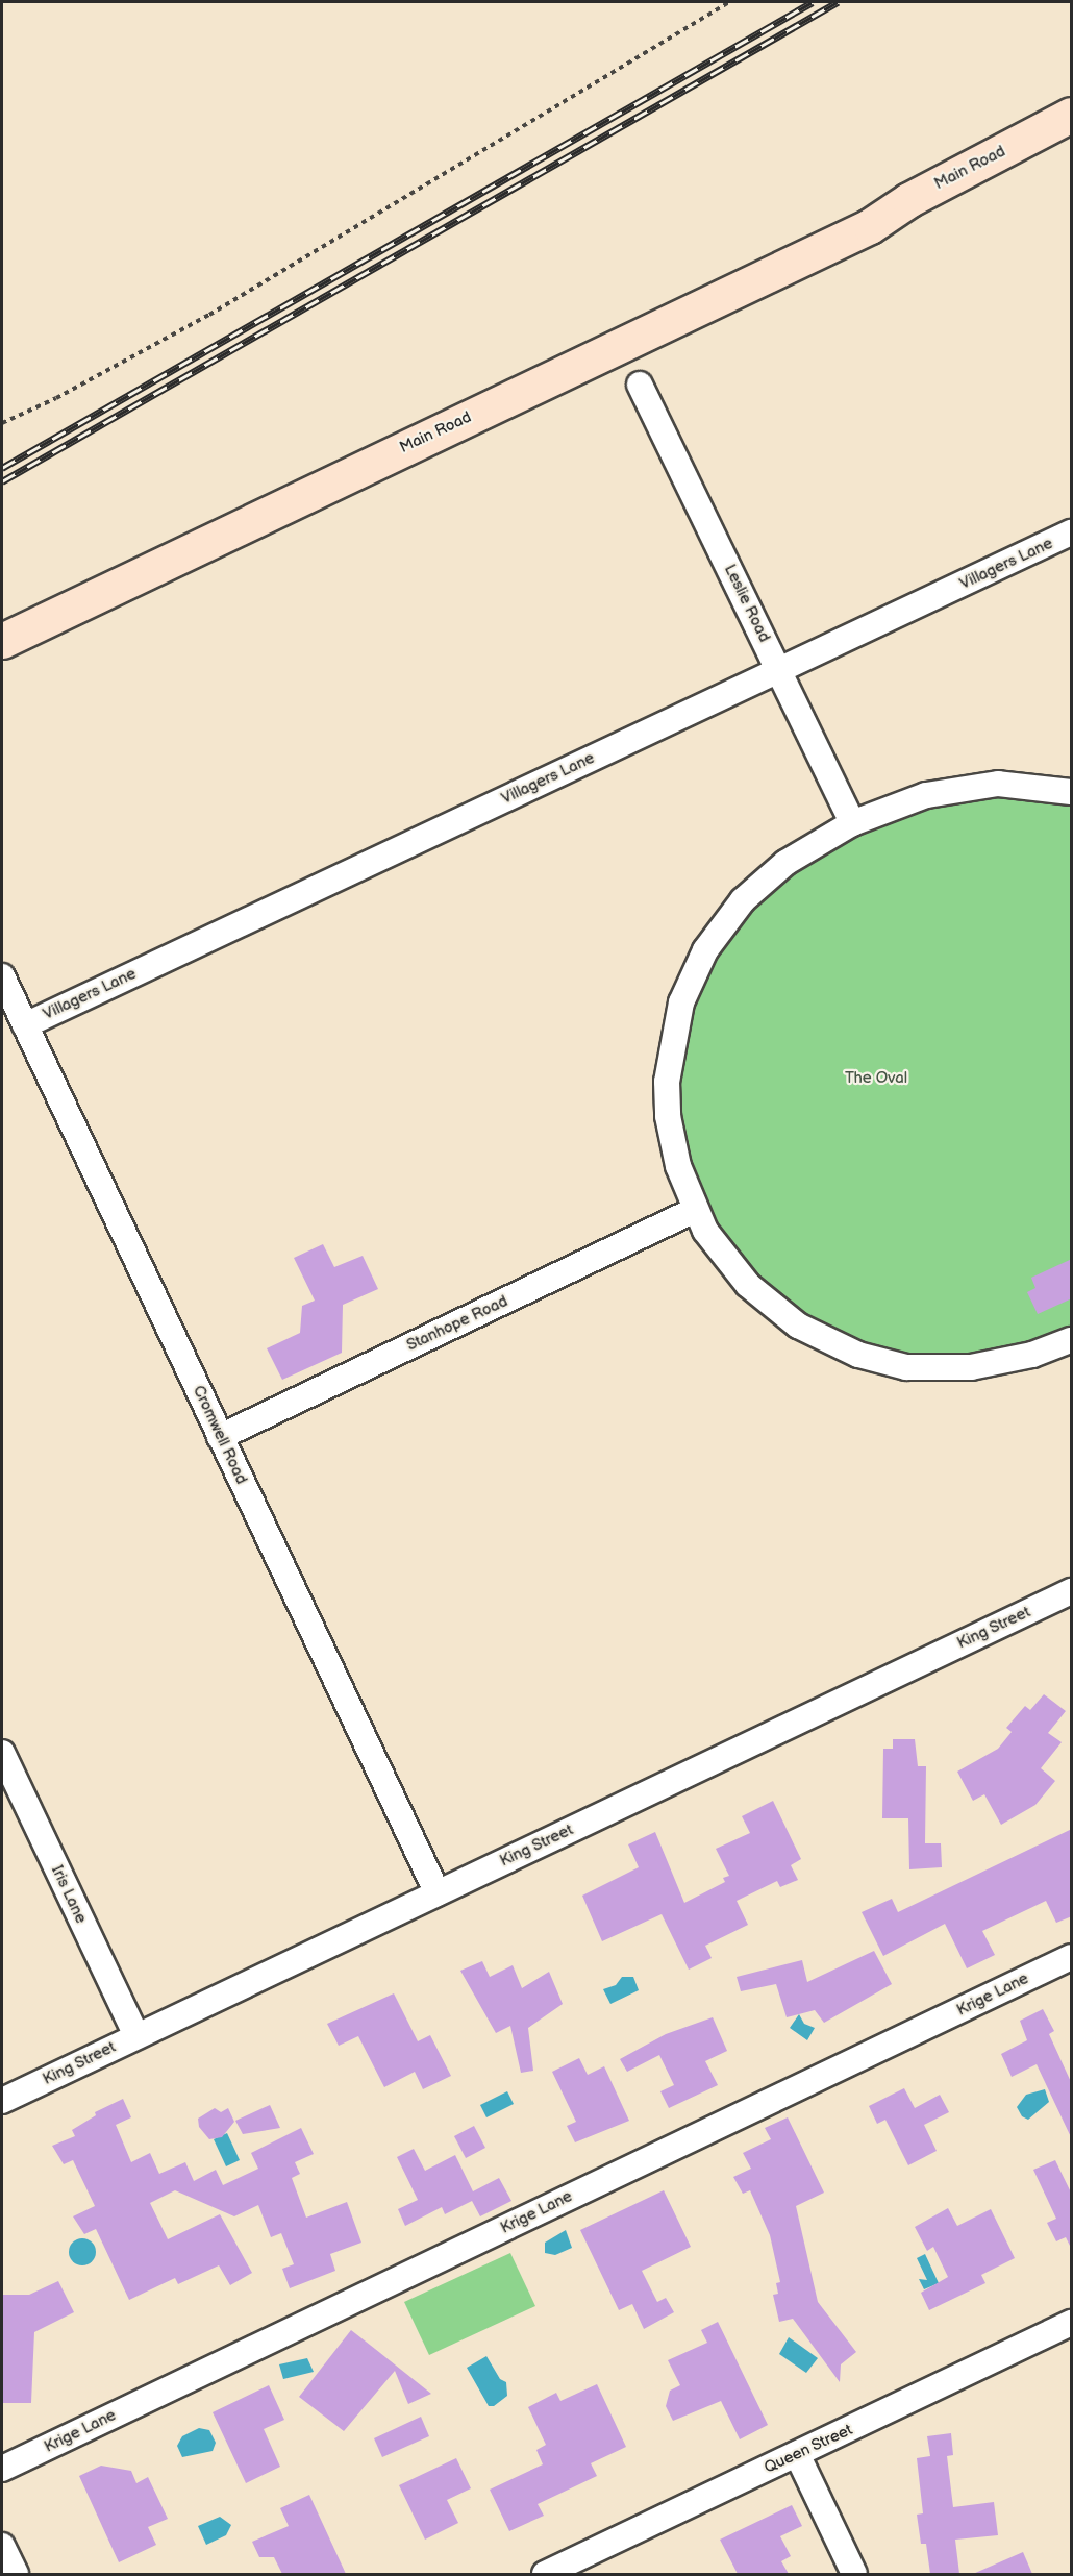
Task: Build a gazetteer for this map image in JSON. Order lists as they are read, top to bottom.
{
  "streets": {
    "main road": ["Main Road"],
    "street": [
      "Villagers Lane",
      "Leslie Road",
      "Stanhope Road",
      "Cromwell Road",
      "King Street",
      "Iris Lane",
      "Krige Lane",
      "Queen Street"
    ]
  },
  "crossings": [
    ["Villagers Lane", "Leslie Road"],
    ["Villagers Lane", "Cromwell Road"],
    ["Stanhope Road", "Cromwell Road"],
    ["Cromwell Road", "King Street"],
    ["King Street", "Iris Lane"]
  ],
  "parks": ["The Oval"]
}
